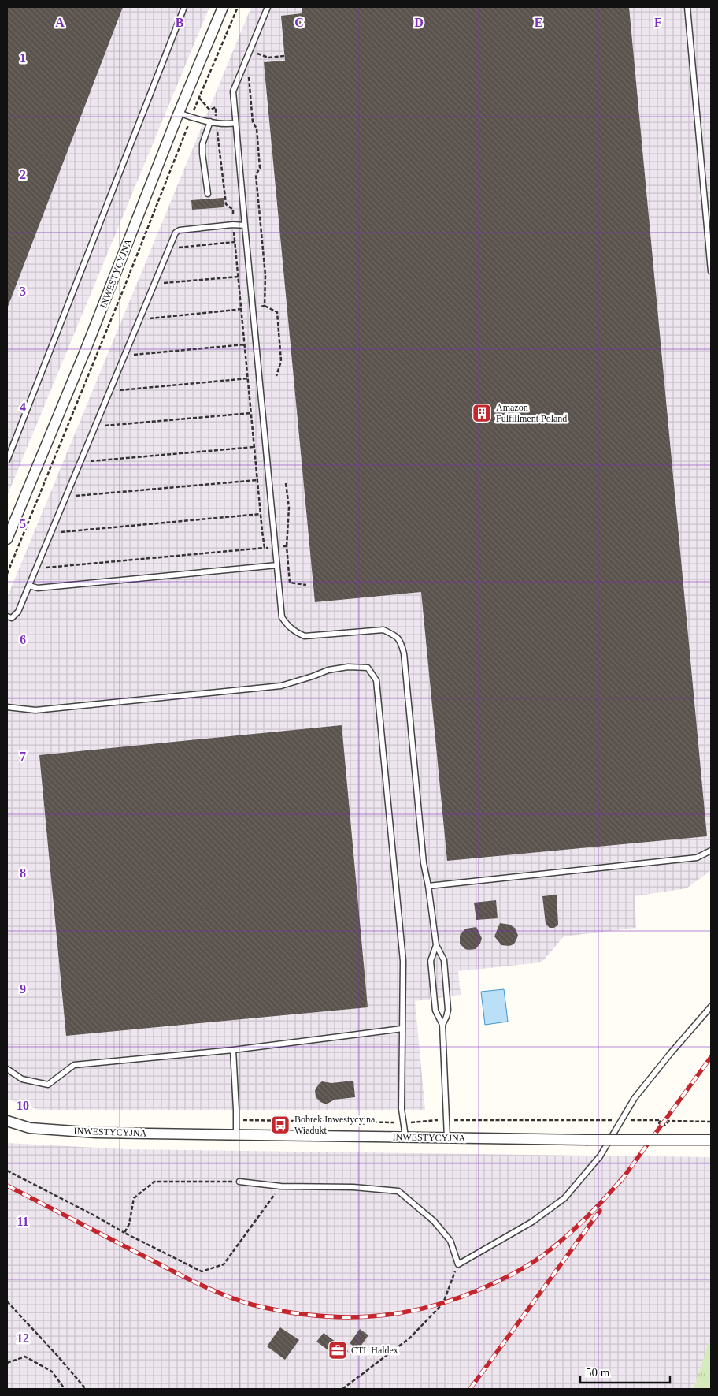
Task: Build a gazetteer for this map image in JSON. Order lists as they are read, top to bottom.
{
  "streets": {
    "street": ["INWESTYCYJNA"]
  },
  "places": {
    "building": ["Amazon Fulfillment Poland"],
    "bus stop": ["Bobrek Inwestycyjna Wiadukt"],
    "office": ["CTL Haldex"]
  },
  "scale_bar": "50 m",
  "grid": {
    "columns": [
      "A",
      "B",
      "C",
      "D",
      "E",
      "F"
    ],
    "rows": [
      "1",
      "2",
      "3",
      "4",
      "5",
      "6",
      "7",
      "8",
      "9",
      "10",
      "11",
      "12"
    ]
  }
}
